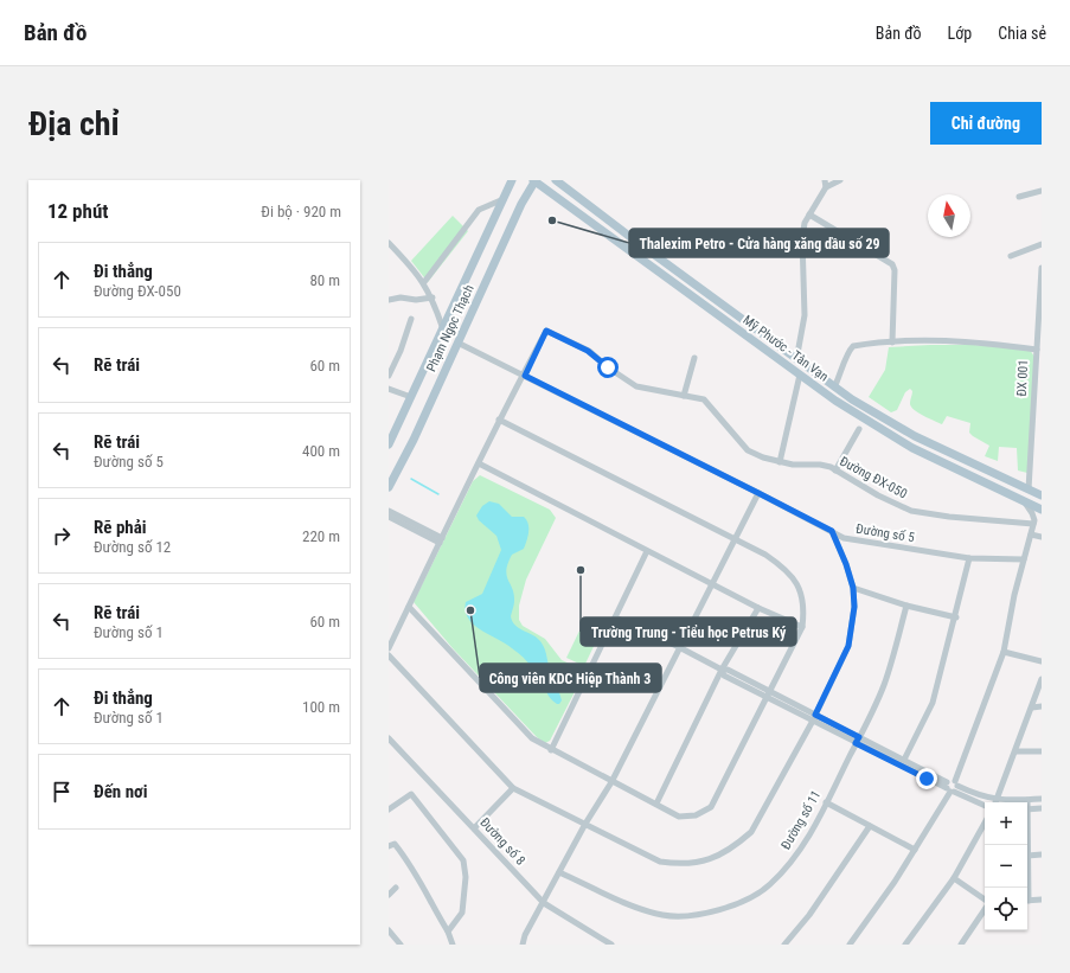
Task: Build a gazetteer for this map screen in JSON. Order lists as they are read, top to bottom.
{
  "streets": {
    "main road": ["Phạm Ngọc Thạch", "Mỹ Phước - Tân Vạn"],
    "street": [
      "ĐX 001",
      "Đường ĐX-050",
      "Đường số 5",
      "Đường số 11",
      "Đường số 8"
    ]
  },
  "crossings": [
    ["Phạm Ngọc Thạch", "Mỹ Phước - Tân Vạn"],
    ["Phạm Ngọc Thạch", "Đường số 5"],
    ["Mỹ Phước - Tân Vạn", "ĐX 001"],
    ["Đường ĐX-050", "Đường số 5"]
  ],
  "places": ["Thalexim Petro - Cửa hàng xăng dầu số 29", "Trường Trung - Tiểu học Petrus Ký", "Công viên KDC Hiệp Thành 3"],
  "north": "top",
  "page": {
    "header": "Bản đồ",
    "nav": ["Bản đồ", "Lớp", "Chia sẻ"],
    "buttons": "Chỉ đường",
    "title": "Địa chỉ",
    "heading": ["12 phút", "Đi bộ · 920 m"],
    "list": [
      ["Đi thẳng", "Đường ĐX-050", "80 m"],
      ["Rẽ trái", "60 m"],
      ["Rẽ trái", "Đường số 5", "400 m"],
      ["Rẽ phải", "Đường số 12", "220 m"],
      ["Rẽ trái", "Đường số 1", "60 m"],
      ["Đi thẳng", "Đường số 1", "100 m"],
      "Đến nơi"
    ],
    "map_buttons": ["+", "−"]
  }
}
